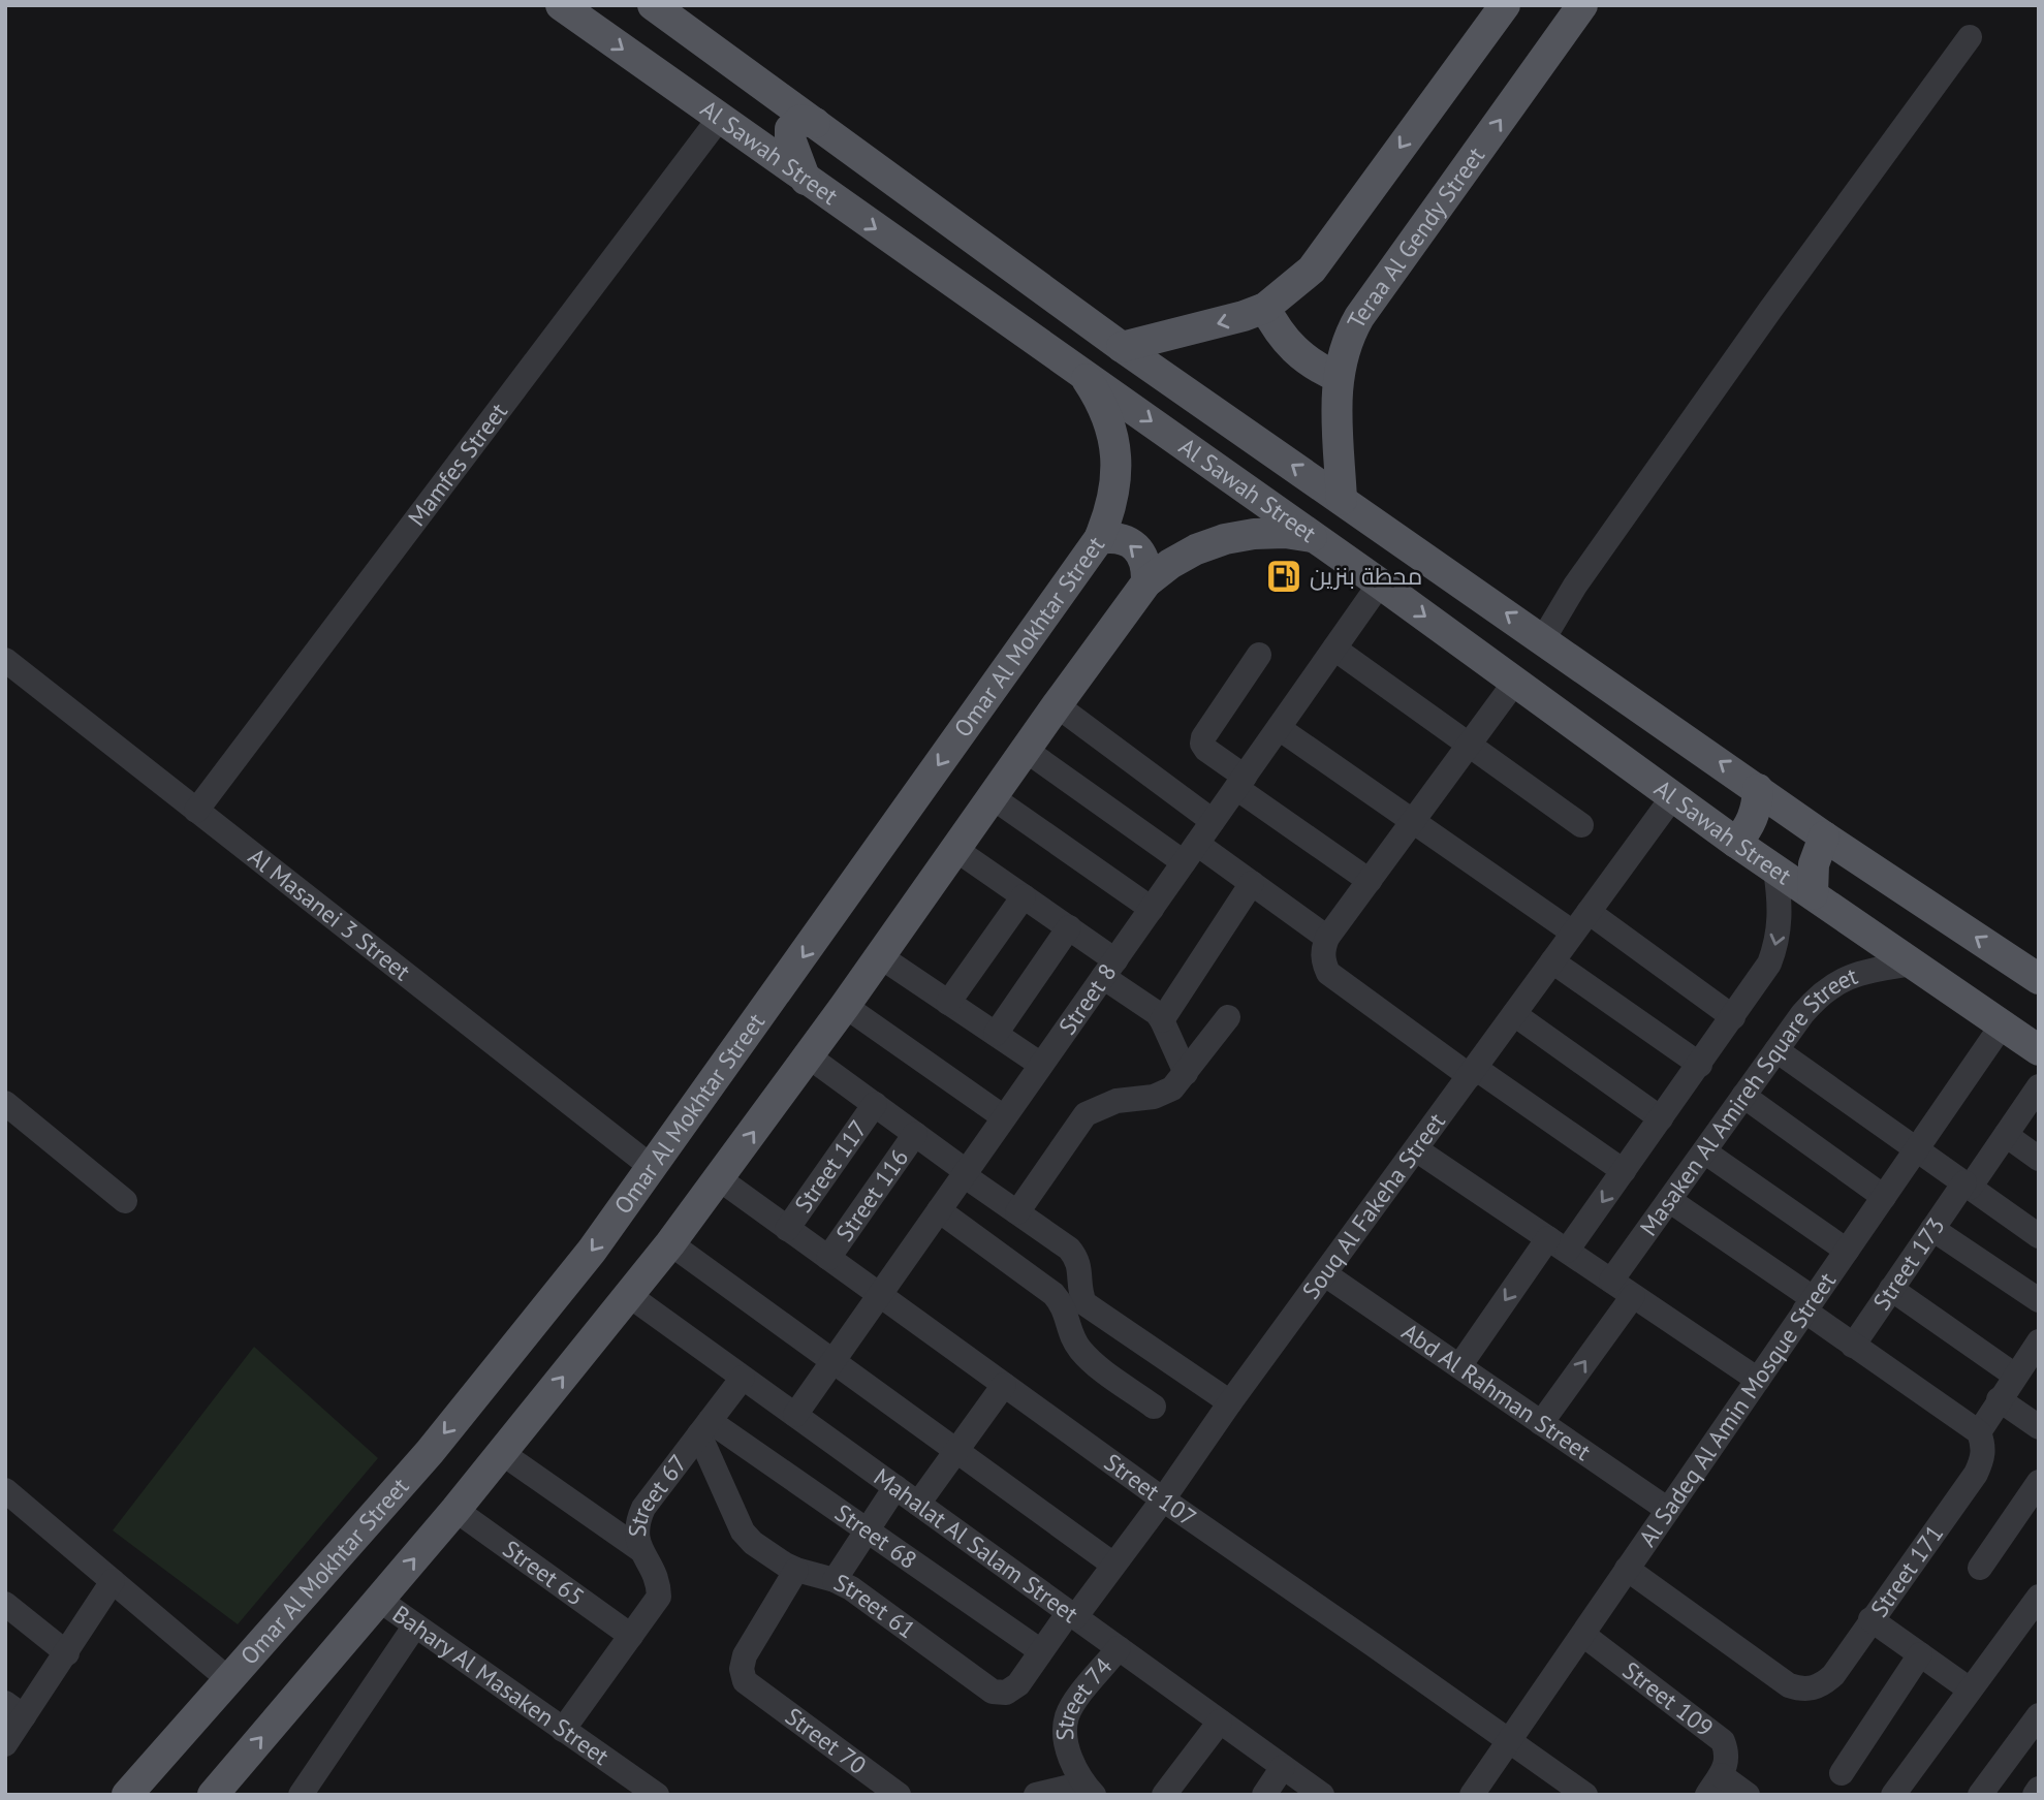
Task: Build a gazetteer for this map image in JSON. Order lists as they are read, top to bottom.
{
  "streets": {
    "main road": ["Al Sawah Street", "Teraa Al Gendy Street", "Omar Al Mokhtar Street"],
    "street": [
      "Mamfes Street",
      "Al Masanei 3 Street",
      "Street 8",
      "Masaken Al Amireh Square Street",
      "Street 117",
      "Street 116",
      "Souq Al Fakeha Street",
      "Street 173",
      "Abd Al Rahman Street",
      "Al Sadeq Al Amin Mosque Street",
      "Street 107",
      "Street 67",
      "Street 68",
      "Mahalat Al Salam Street",
      "Street 171",
      "Street 65",
      "Street 61",
      "Bahary Al Masaken Street",
      "Street 109",
      "Street 74",
      "Street 70"
    ]
  },
  "crossings": [
    ["Al Sawah Street", "Teraa Al Gendy Street"],
    ["Al Sawah Street", "Mamfes Street"],
    ["Al Sawah Street", "Omar Al Mokhtar Street"],
    ["Al Sawah Street", "Street 8"],
    ["Al Sawah Street", "Masaken Al Amireh Square Street"],
    ["Al Sawah Street", "Souq Al Fakeha Street"],
    ["Al Sawah Street", "Al Sadeq Al Amin Mosque Street"],
    ["Mamfes Street", "Al Masanei 3 Street"],
    ["Omar Al Mokhtar Street", "Al Masanei 3 Street"],
    ["Street 8", "Street 107"],
    ["Street 8", "Mahalat Al Salam Street"],
    ["Street 117", "Street 107"],
    ["Street 116", "Street 107"],
    ["Souq Al Fakeha Street", "Abd Al Rahman Street"],
    ["Souq Al Fakeha Street", "Street 107"],
    ["Souq Al Fakeha Street", "Mahalat Al Salam Street"],
    ["Souq Al Fakeha Street", "Street 61"],
    ["Abd Al Rahman Street", "Al Sadeq Al Amin Mosque Street"],
    ["Al Sadeq Al Amin Mosque Street", "Street 107"],
    ["Al Sadeq Al Amin Mosque Street", "Street 171"],
    ["Al Sadeq Al Amin Mosque Street", "Street 109"],
    ["Street 67", "Street 68"],
    ["Street 67", "Mahalat Al Salam Street"],
    ["Street 67", "Street 65"],
    ["Street 67", "Street 61"],
    ["Street 67", "Bahary Al Masaken Street"],
    ["Street 68", "Street 61"],
    ["Mahalat Al Salam Street", "Street 61"],
    ["Mahalat Al Salam Street", "Street 74"],
    ["Street 61", "Street 70"]
  ],
  "places": {
    "fuel station": ["محطة بنزين"]
  }
}
